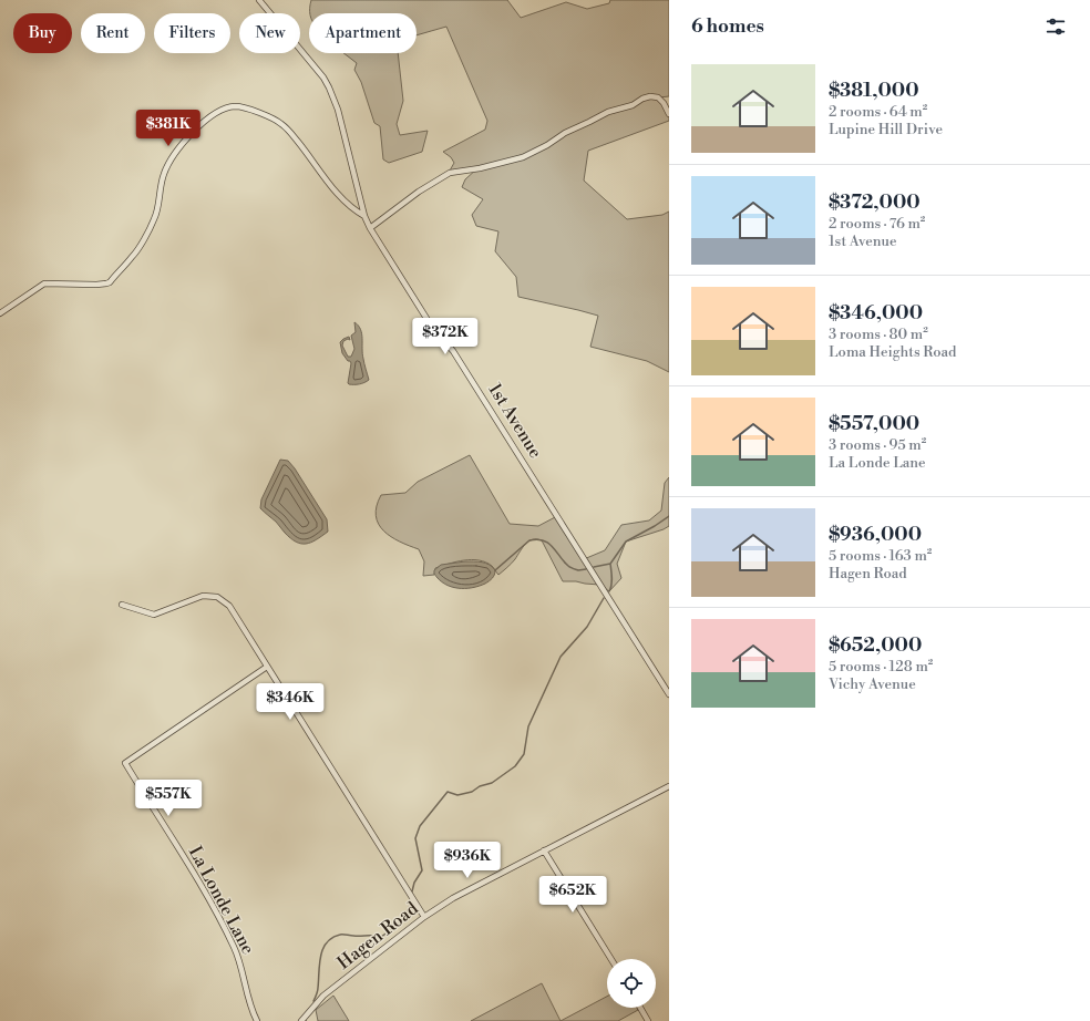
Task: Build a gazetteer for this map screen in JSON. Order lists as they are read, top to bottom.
{
  "streets": {
    "street": ["1st Avenue", "La Londe Lane", "Hagen Road"]
  },
  "page": {
    "heading": "6 homes",
    "chip": [
      "Buy",
      "Rent",
      "Filters",
      "New",
      "Apartment"
    ],
    "list": [
      {
        "name": "$381,000",
        "note": "2 rooms · 64 m² · Lupine Hill Drive"
      },
      {
        "name": "$372,000",
        "note": "2 rooms · 76 m² · 1st Avenue"
      },
      {
        "name": "$346,000",
        "note": "3 rooms · 80 m² · Loma Heights Road"
      },
      {
        "name": "$557,000",
        "note": "3 rooms · 95 m² · La Londe Lane"
      },
      {
        "name": "$936,000",
        "note": "5 rooms · 163 m² · Hagen Road"
      },
      {
        "name": "$652,000",
        "note": "5 rooms · 128 m² · Vichy Avenue"
      }
    ],
    "price": [
      "$381K",
      "$372K",
      "$346K",
      "$557K",
      "$936K",
      "$652K"
    ]
  }
}
